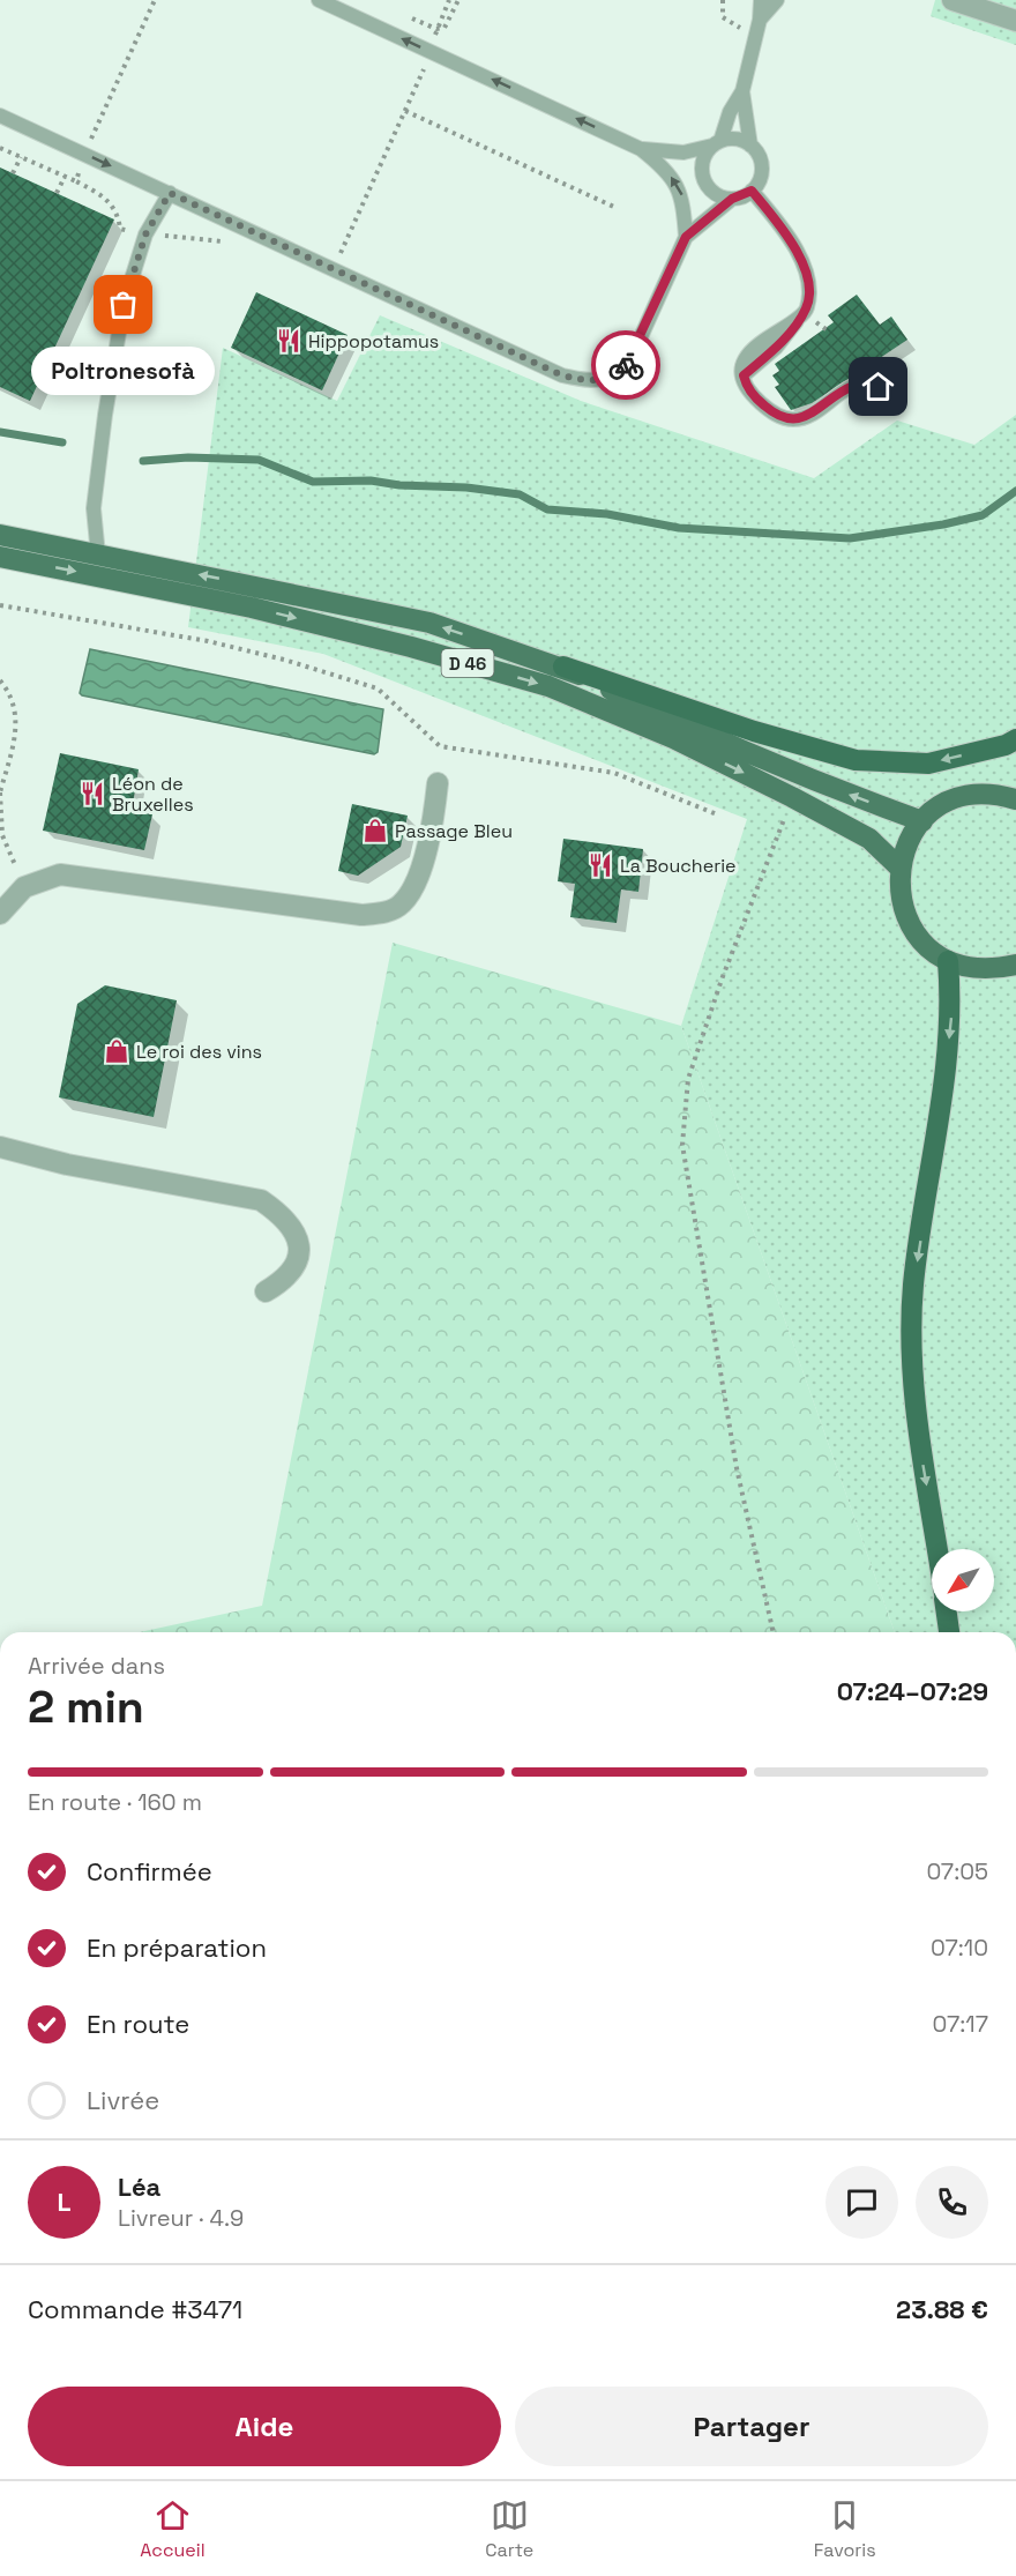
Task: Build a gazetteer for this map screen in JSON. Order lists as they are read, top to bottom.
{
  "streets": {
    "main road": ["D 46"]
  },
  "places": {
    "other": ["Poltronesofà"],
    "restaurant": ["Hippopotamus", "Léon de Bruxelles", "La Boucherie"],
    "shop": ["Passage Bleu", "Le roi des vins"]
  },
  "north": "bottom left",
  "page": {
    "bubble": "Poltronesofà",
    "heading": ["2 min", "Arrivée dans", "07:24–07:29"],
    "panel": [
      "Léa",
      "Livreur · 4.9",
      "Commande #3471",
      "23.88 €"
    ],
    "bar": "En route · 160 m",
    "list": [
      ["Confirmée", "07:05"],
      ["En préparation", "07:10"],
      ["En route", "07:17"],
      "Livrée"
    ],
    "round": "L",
    "buttons": ["Aide", "Partager"],
    "tabs": ["Accueil", "Carte", "Favoris"]
  }
}
